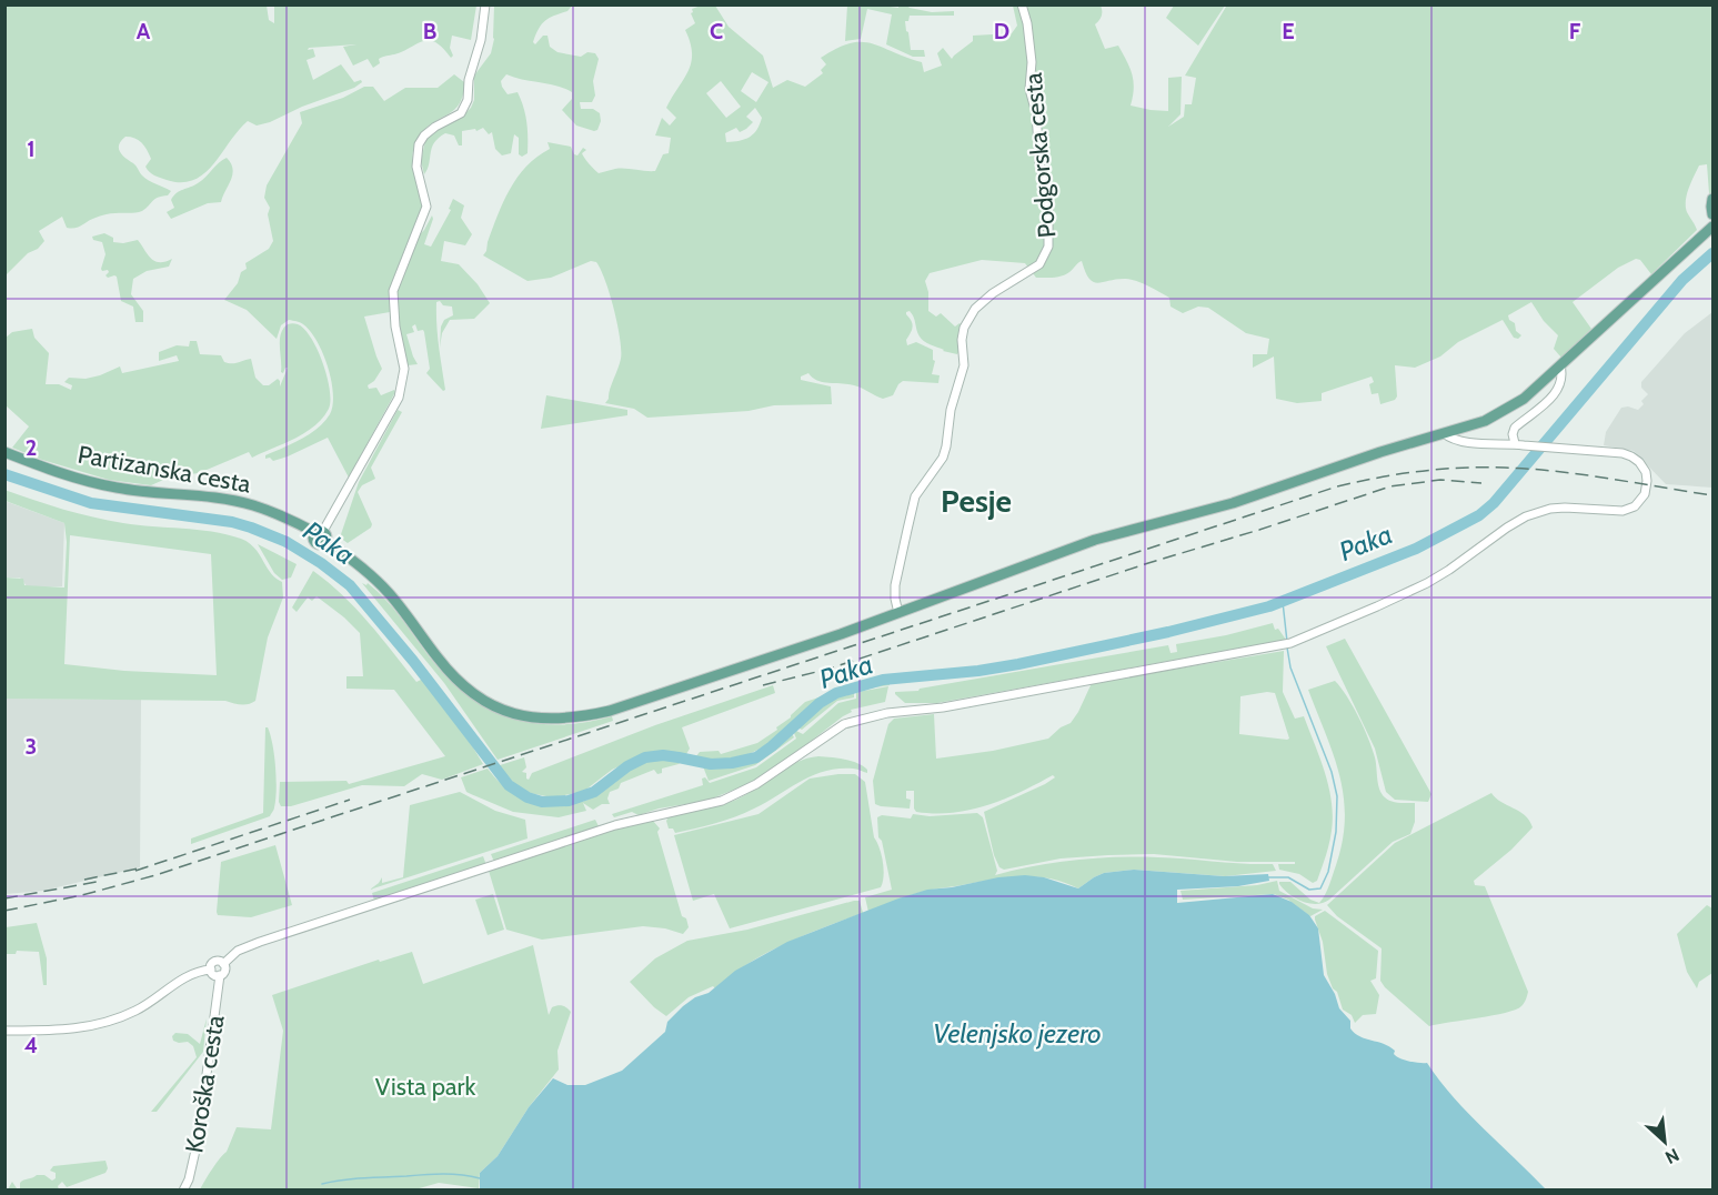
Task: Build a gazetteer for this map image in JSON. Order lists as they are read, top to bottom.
{
  "streets": {
    "main road": ["Partizanska cesta"],
    "street": ["Podgorska cesta", "Koroška cesta"]
  },
  "crossings": [
    ["Podgorska cesta", "Partizanska cesta"]
  ],
  "districts": ["Pesje"],
  "water": ["Paka", "Velenjsko jezero"],
  "parks": ["Vista park"],
  "north": "bottom right",
  "grid": {
    "columns": [
      "A",
      "B",
      "C",
      "D",
      "E",
      "F"
    ],
    "rows": [
      "1",
      "2",
      "3",
      "4"
    ]
  }
}
